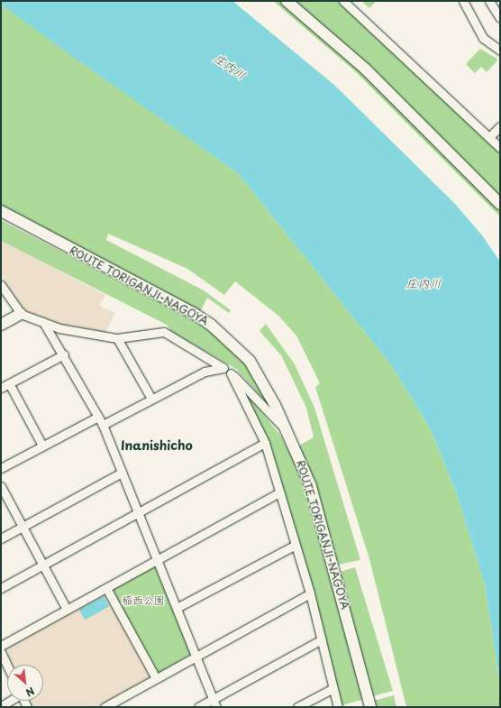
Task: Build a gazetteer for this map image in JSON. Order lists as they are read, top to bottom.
{
  "streets": {
    "main road": ["ROUTE TORIGANJI-NAGOYA"]
  },
  "districts": ["Inanishicho"],
  "water": ["庄内川"],
  "parks": ["稲西公園"],
  "north": "bottom right"
}
